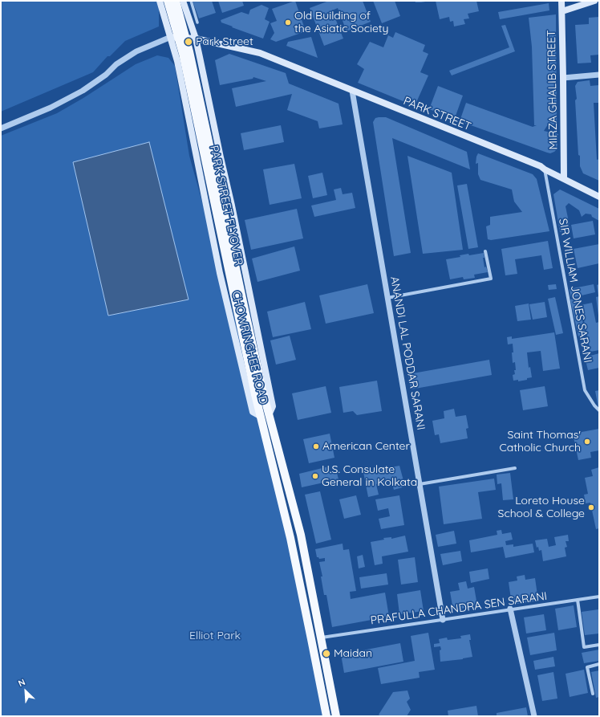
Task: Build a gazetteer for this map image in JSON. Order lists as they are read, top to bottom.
{
  "streets": {
    "main road": [
      "MIRZA GHALIB STREET",
      "PARK STREET",
      "PARK STREET FLYOVER",
      "CHOWRINGHEE ROAD"
    ],
    "street": ["SIR WILLIAM JONES SARANI", "ANANDI LAL PODDAR SARANI", "PRAFULLA CHANDRA SEN SARANI"]
  },
  "crossings": [
    ["MIRZA GHALIB STREET", "PARK STREET"],
    ["PARK STREET", "SIR WILLIAM JONES SARANI"],
    ["PARK STREET", "CHOWRINGHEE ROAD"],
    ["PARK STREET", "ANANDI LAL PODDAR SARANI"],
    ["PARK STREET FLYOVER", "CHOWRINGHEE ROAD"],
    ["CHOWRINGHEE ROAD", "PRAFULLA CHANDRA SEN SARANI"],
    ["ANANDI LAL PODDAR SARANI", "PRAFULLA CHANDRA SEN SARANI"]
  ],
  "parks": ["Elliot Park"],
  "places": [
    "Old Building of the Asiatic Society",
    "Park Street",
    "Saint Thomas' Catholic Church",
    "American Center",
    "U.S. Consulate General in Kolkata",
    "Loreto House School & College",
    "Maidan"
  ],
  "north": "top left"
}
